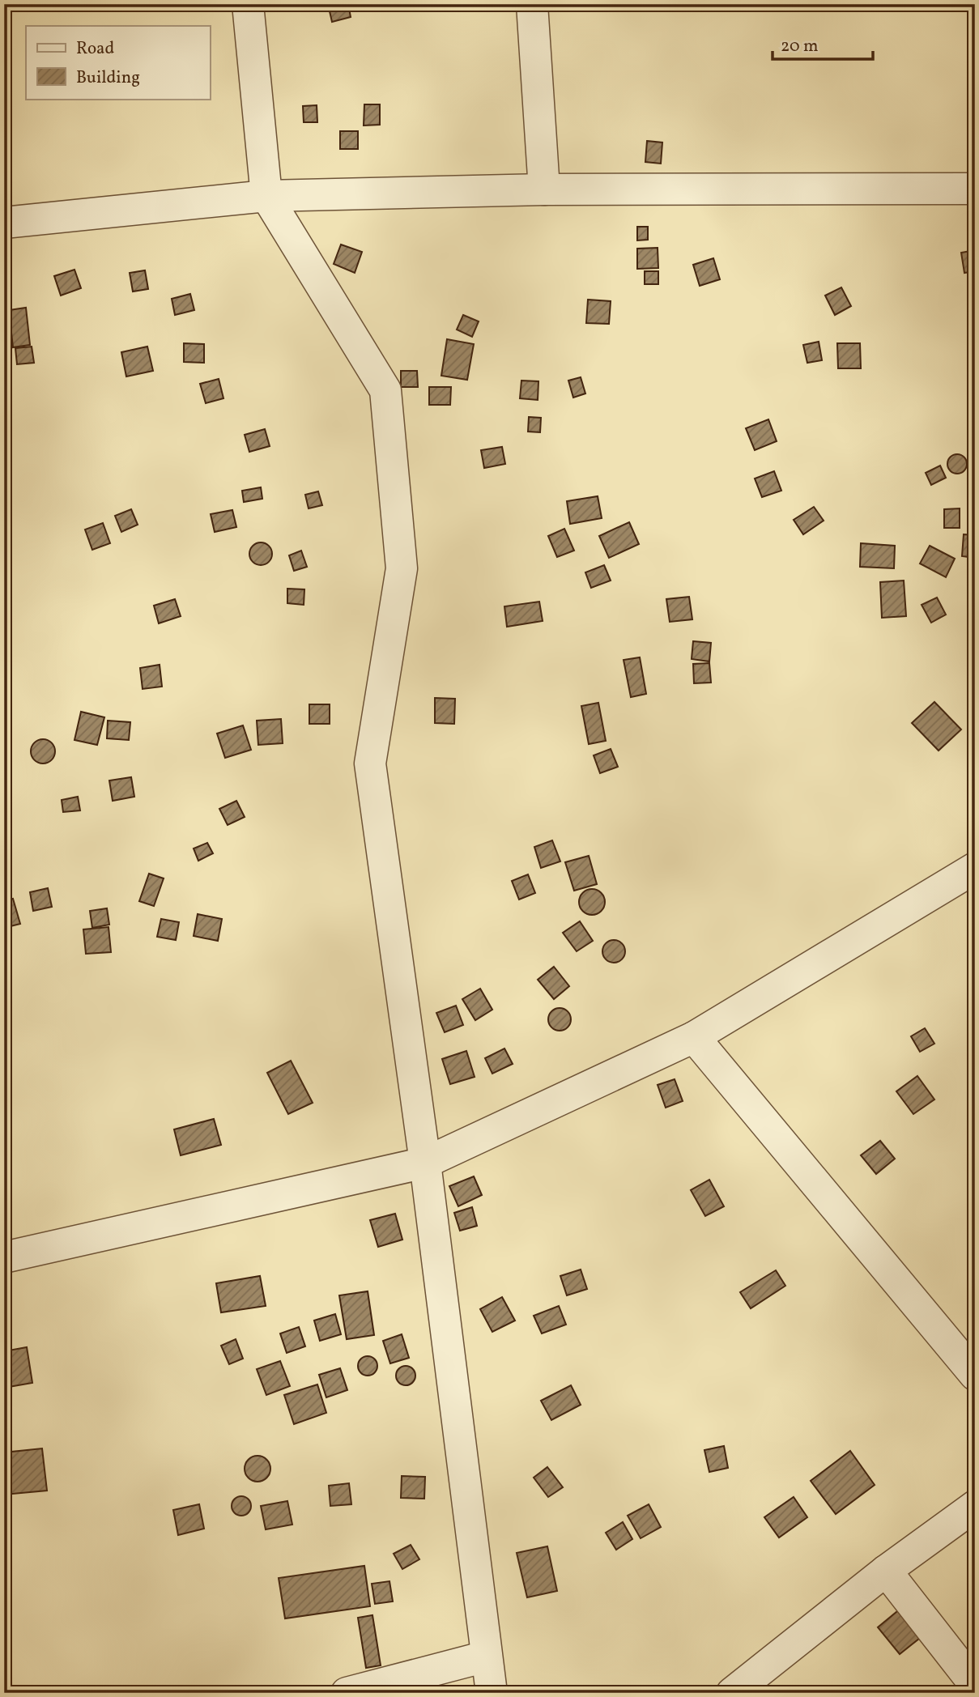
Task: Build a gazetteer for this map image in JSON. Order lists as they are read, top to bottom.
{
  "legend": ["Road", "Building"],
  "scale_bar": "20 m"
}
